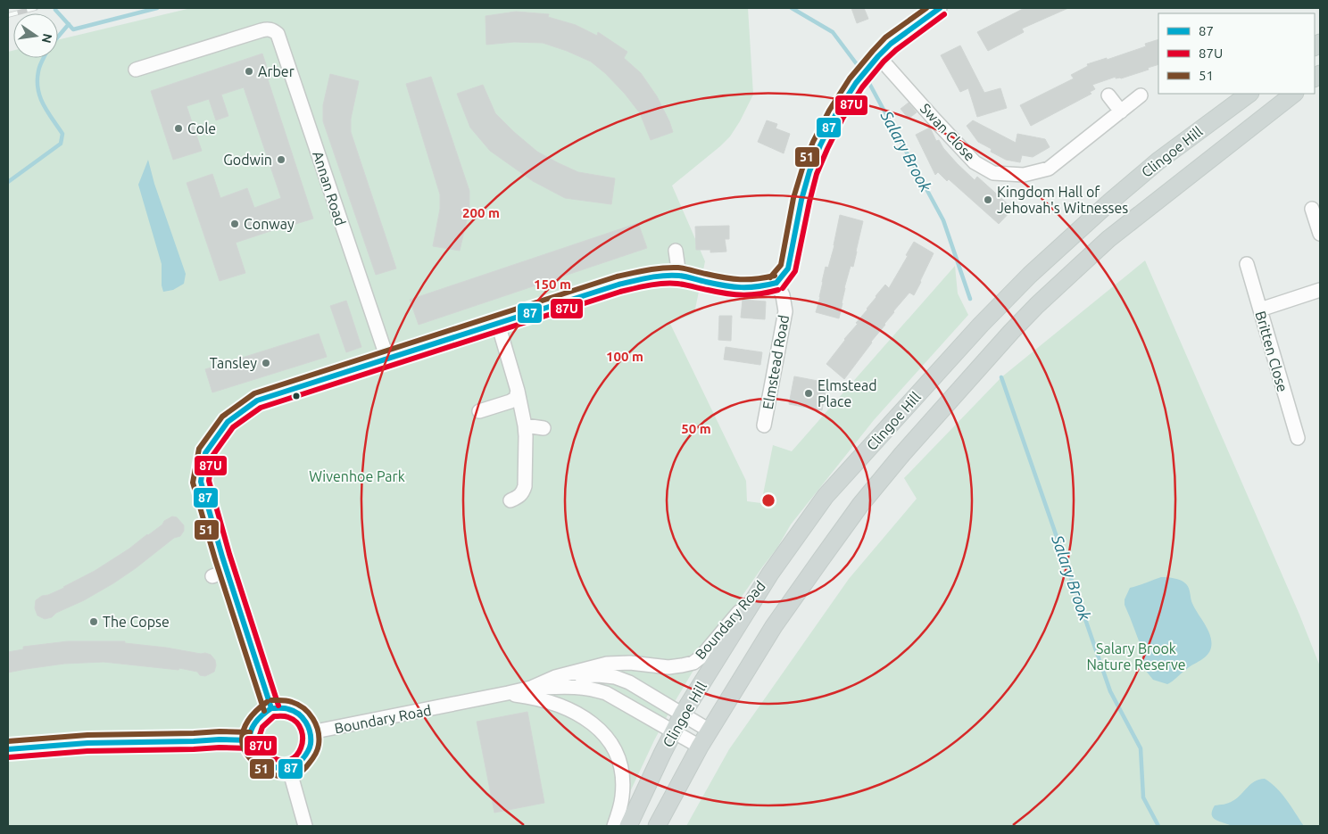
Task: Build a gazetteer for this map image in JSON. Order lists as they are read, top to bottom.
{
  "streets": {
    "main road": ["Clingoe Hill"],
    "street": [
      "Swan Close",
      "Annan Road",
      "Britten Close",
      "Elmstead Road",
      "Boundary Road"
    ]
  },
  "crossings": [
    ["Clingoe Hill", "Boundary Road"]
  ],
  "water": ["Salary Brook"],
  "parks": ["Wivenhoe Park", "Salary Brook Nature Reserve"],
  "places": [
    "Arber",
    "Cole",
    "Godwin",
    "Kingdom Hall of Jehovah's Witnesses",
    "Conway",
    "Tansley",
    "Elmstead Place",
    "The Copse"
  ],
  "lines": ["transit line 87", "transit line 51", "transit line 87U"],
  "legend": ["87", "87U", "51"],
  "north": "right",
  "rings": [
    "200 m",
    "150 m",
    "100 m",
    "50 m"
  ]
}
